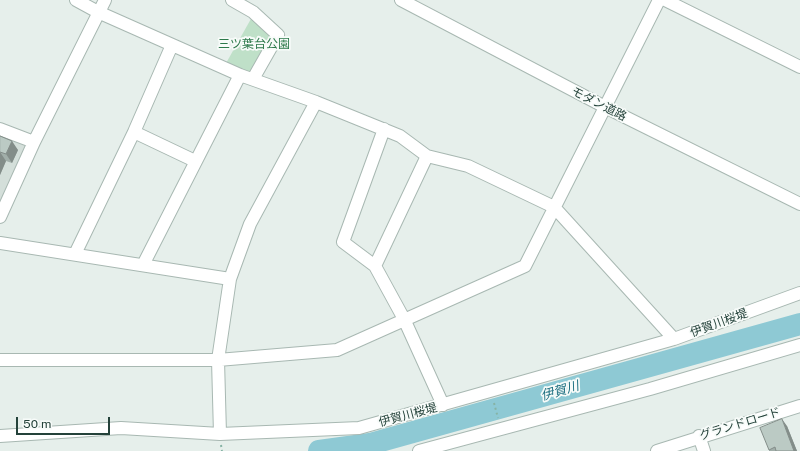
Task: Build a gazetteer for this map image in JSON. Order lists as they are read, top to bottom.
{
  "streets": {
    "street": ["モダン道路", "伊賀川桜堤", "グランドロード"]
  },
  "water": ["伊賀川"],
  "parks": ["三ツ葉台公園"],
  "scale_bar": "50 m"
}
